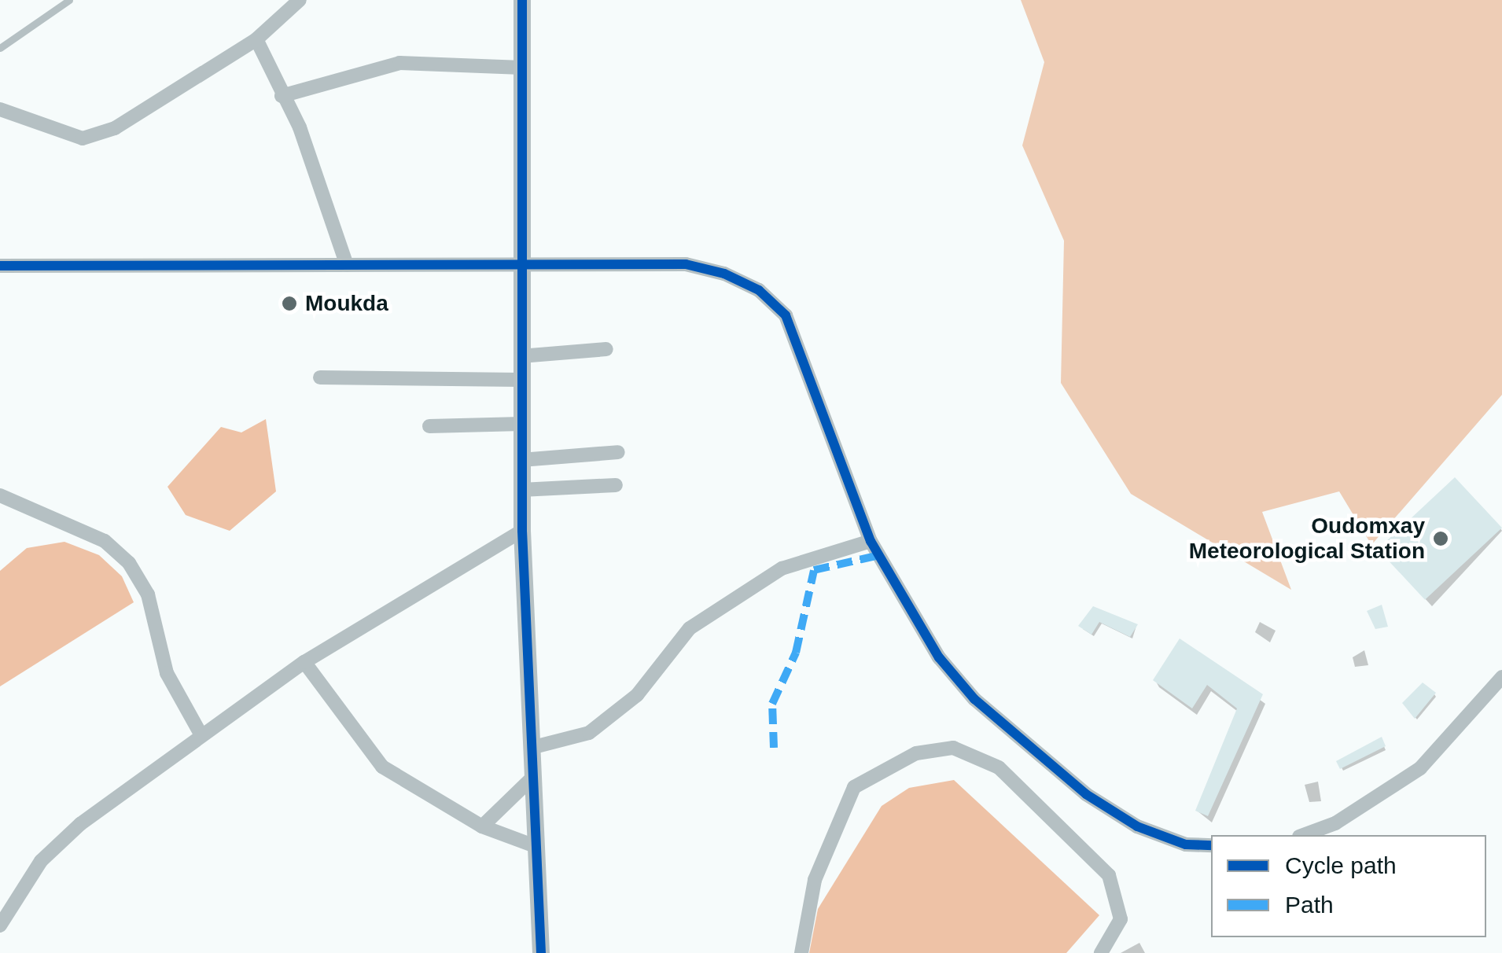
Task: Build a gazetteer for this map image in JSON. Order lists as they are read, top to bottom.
{
  "places": ["Moukda", "Oudomxay Meteorological Station"],
  "legend": ["Cycle path", "Path"]
}
